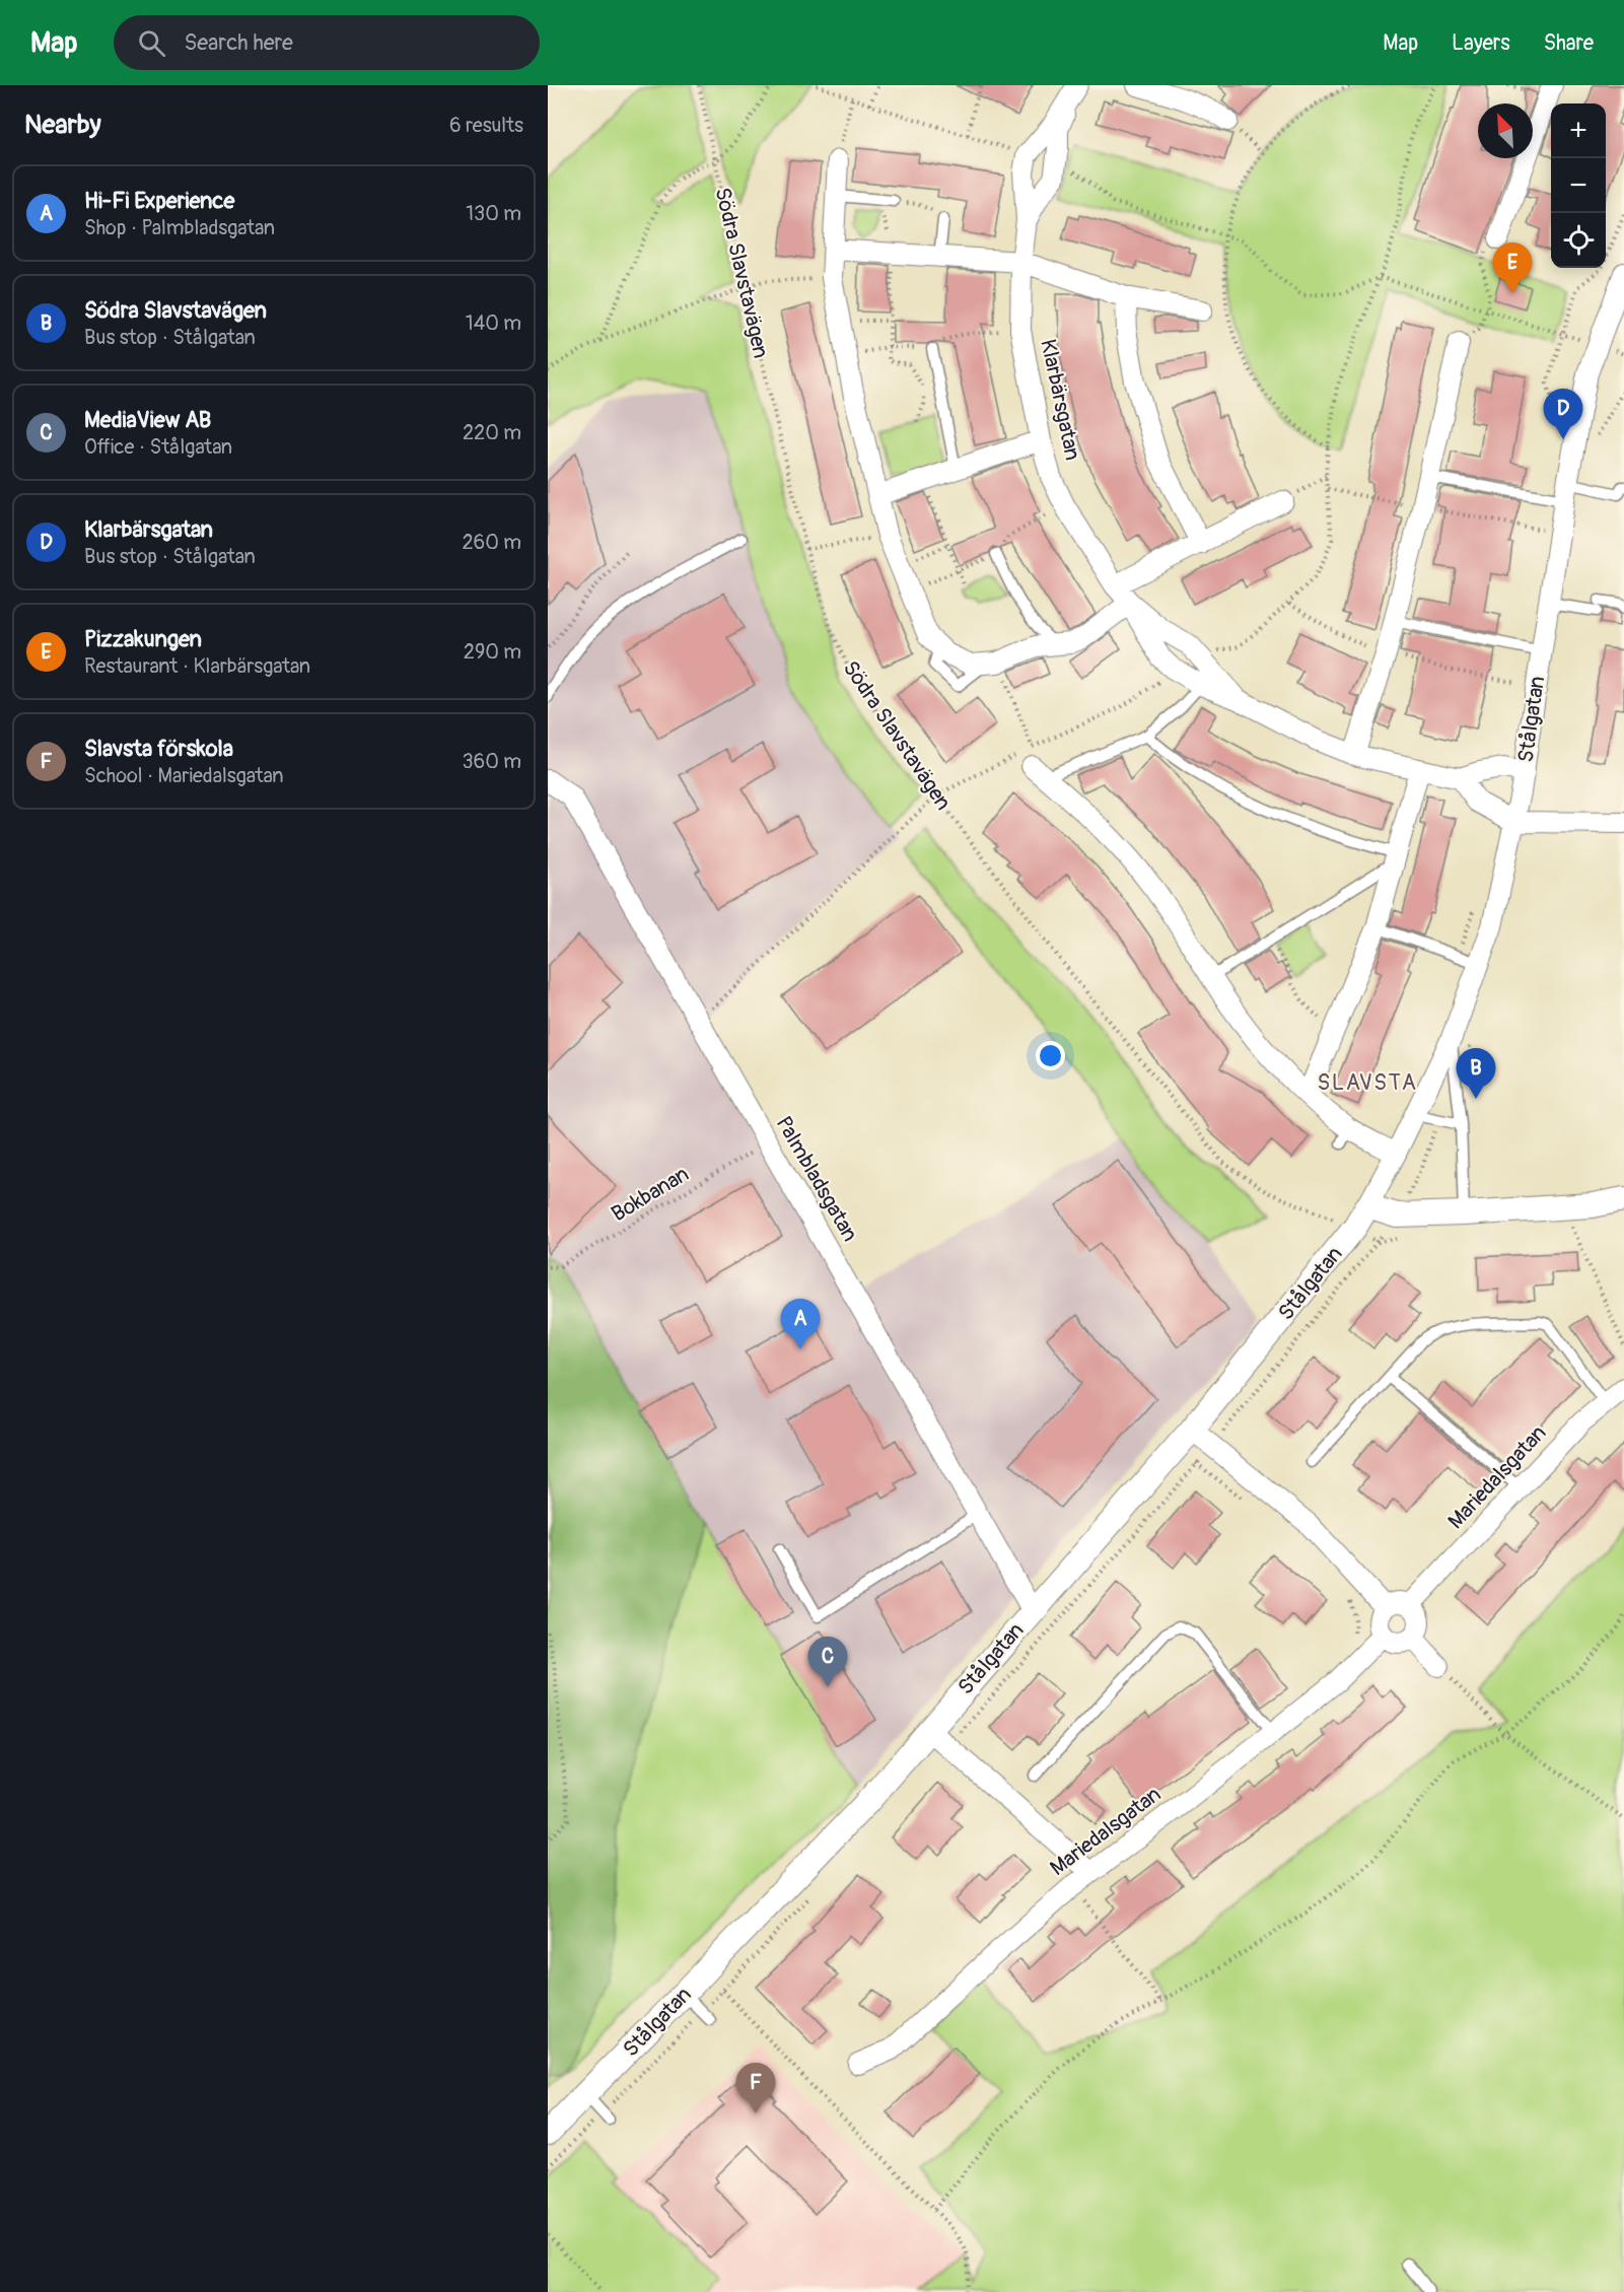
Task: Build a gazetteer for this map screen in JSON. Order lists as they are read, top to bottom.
{
  "streets": {
    "street": [
      "Klarbärsgatan",
      "Stålgatan",
      "Palmbladsgatan",
      "Mariedalsgatan"
    ],
    "path": ["Södra Slavstavägen", "Bokbanan"]
  },
  "crossings": [
    ["Södra Slavstavägen", "Stålgatan"],
    ["Klarbärsgatan", "Stålgatan"],
    ["Stålgatan", "Palmbladsgatan"],
    ["Palmbladsgatan", "Bokbanan"]
  ],
  "districts": ["SLAVSTA"],
  "north": "top left",
  "page": {
    "header": "Map",
    "search": "Search here",
    "nav": ["Map", "Layers", "Share"],
    "heading": ["Nearby", "6 results"],
    "map_buttons": ["+", "−"],
    "list": [
      {
        "mark": "A",
        "name": "Hi-Fi Experience",
        "note": "Shop · Palmbladsgatan",
        "value": "130 m"
      },
      {
        "mark": "B",
        "name": "Södra Slavstavägen",
        "note": "Bus stop · Stålgatan",
        "value": "140 m"
      },
      {
        "mark": "C",
        "name": "MediaView AB",
        "note": "Office · Stålgatan",
        "value": "220 m"
      },
      {
        "mark": "D",
        "name": "Klarbärsgatan",
        "note": "Bus stop · Stålgatan",
        "value": "260 m"
      },
      {
        "mark": "E",
        "name": "Pizzakungen",
        "note": "Restaurant · Klarbärsgatan",
        "value": "290 m"
      },
      {
        "mark": "F",
        "name": "Slavsta förskola",
        "note": "School · Mariedalsgatan",
        "value": "360 m"
      }
    ],
    "pins": [
      "E",
      "D",
      "B",
      "A",
      "C",
      "F"
    ]
  }
}
